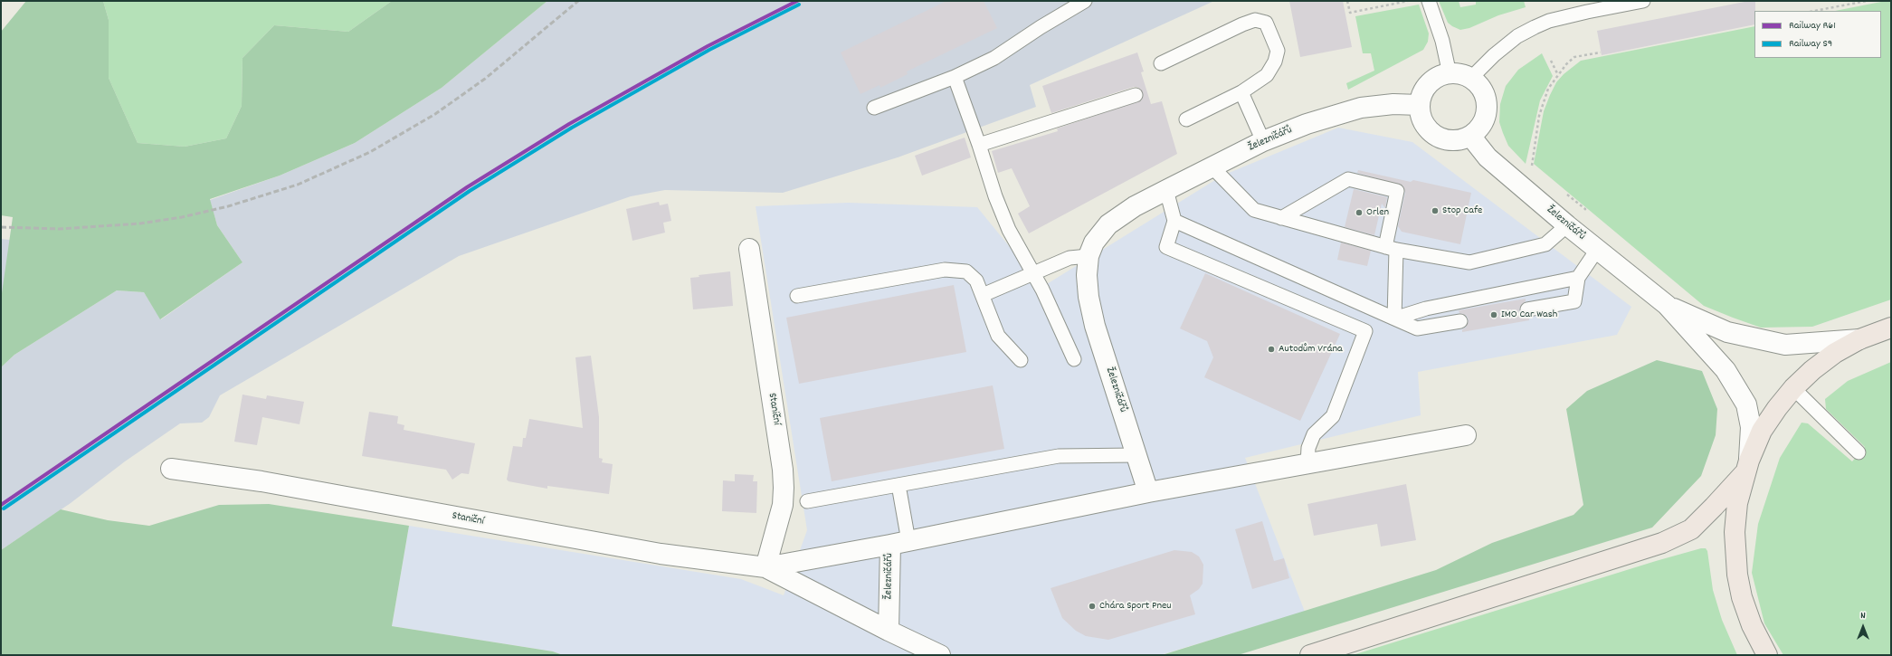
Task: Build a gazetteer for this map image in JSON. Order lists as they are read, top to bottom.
{
  "streets": {
    "street": ["Železničářů", "Staniční"]
  },
  "crossings": [
    ["Železničářů", "Staniční"]
  ],
  "places": [
    "Stop Cafe",
    "Orlen",
    "IMO Car Wash",
    "Autodům Vrána",
    "Chára Sport Pneu"
  ],
  "lines": ["rail line R61", "rail line S9"],
  "legend": ["Railway R61", "Railway S9"],
  "north": "top"
}
